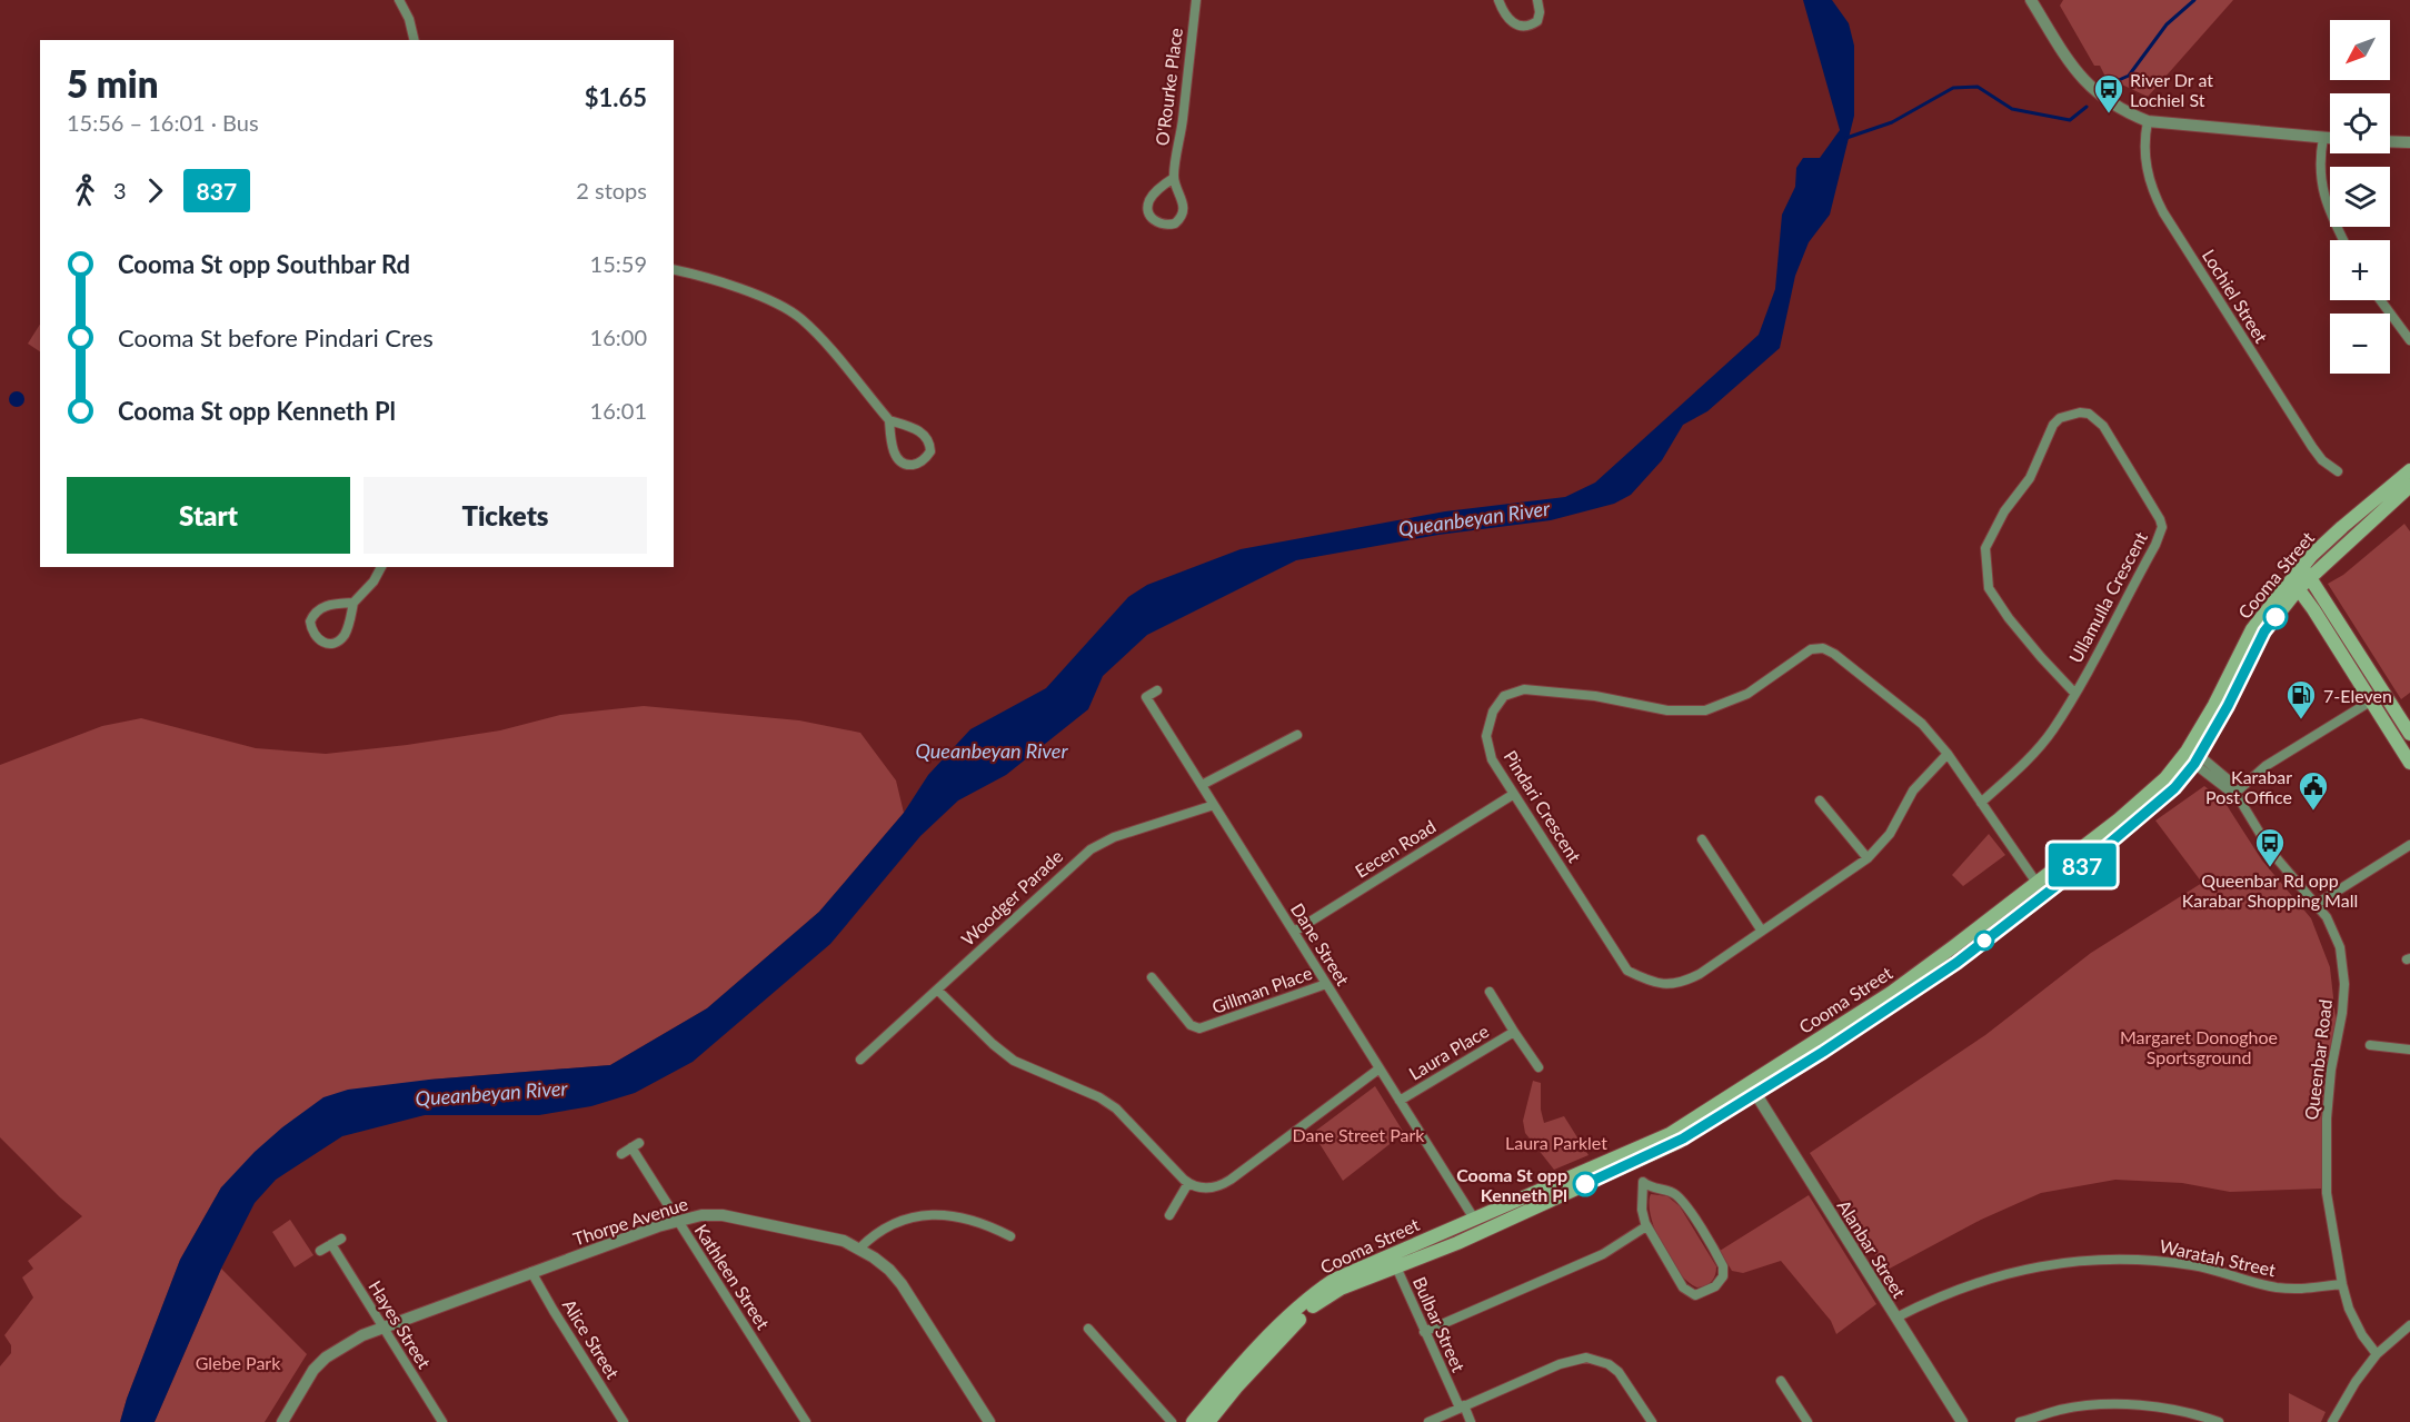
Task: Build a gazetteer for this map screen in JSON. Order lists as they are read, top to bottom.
{
  "streets": {
    "main road": ["Cooma Street"],
    "street": [
      "O'Rourke Place",
      "Lochiel Street",
      "Ullamulla Crescent",
      "Pindari Crescent",
      "Eecen Road",
      "Woodger Parade",
      "Dane Street",
      "Gillman Place",
      "Laura Place",
      "Queenbar Road",
      "Thorpe Avenue",
      "Alanbar Street",
      "Waratah Street",
      "Kathleen Street",
      "Hayes Street",
      "Bulbar Street",
      "Alice Street"
    ]
  },
  "crossings": [
    ["Cooma Street", "Pindari Crescent"],
    ["Cooma Street", "Dane Street"],
    ["Cooma Street", "Queenbar Road"],
    ["Cooma Street", "Alanbar Street"],
    ["Cooma Street", "Bulbar Street"],
    ["Ullamulla Crescent", "Pindari Crescent"],
    ["Pindari Crescent", "Eecen Road"],
    ["Eecen Road", "Dane Street"],
    ["Woodger Parade", "Dane Street"],
    ["Dane Street", "Gillman Place"],
    ["Dane Street", "Laura Place"],
    ["Queenbar Road", "Waratah Street"],
    ["Thorpe Avenue", "Kathleen Street"],
    ["Thorpe Avenue", "Hayes Street"],
    ["Thorpe Avenue", "Alice Street"],
    ["Alanbar Street", "Waratah Street"]
  ],
  "water": ["Queanbeyan River"],
  "parks": [
    "Margaret Donoghoe Sportsground",
    "Dane Street Park",
    "Laura Parklet",
    "Glebe Park"
  ],
  "places": {
    "bus stop": ["River Dr at Lochiel St", "Queenbar Rd opp Karabar Shopping Mall"],
    "fuel station": ["7-Eleven"],
    "public building": ["Karabar Post Office"],
    "other": ["Cooma St opp Kenneth Pl"]
  },
  "lines": ["bus line 837"],
  "north": "bottom left",
  "page": {
    "on_map": "837",
    "map_buttons": ["+", "−"],
    "heading": ["5 min", "15:56 – 16:01 · Bus", "$1.65"],
    "legs": ["3", "837", "2 stops"],
    "list": [
      {
        "name": "Cooma St opp Southbar Rd",
        "value": "15:59"
      },
      {
        "name": "Cooma St before Pindari Cres",
        "value": "16:00"
      },
      {
        "name": "Cooma St opp Kenneth Pl",
        "value": "16:01"
      }
    ],
    "buttons": ["Start", "Tickets"]
  }
}
